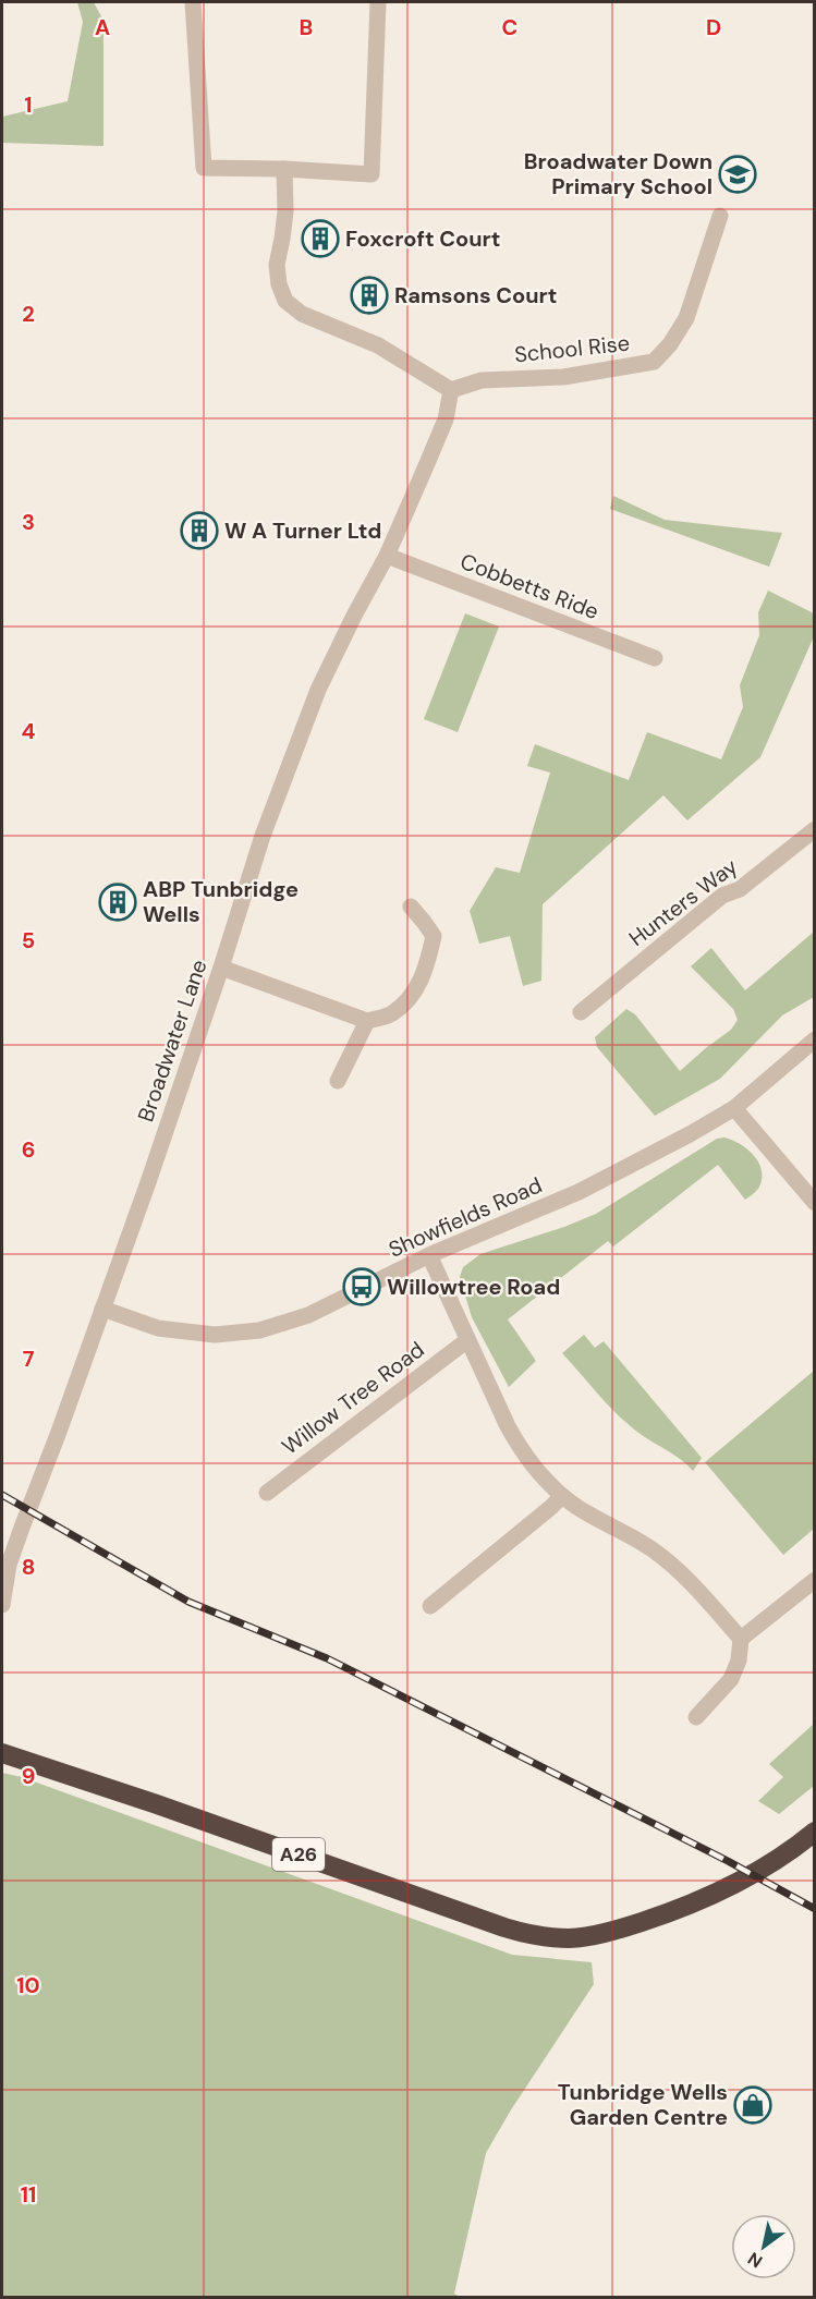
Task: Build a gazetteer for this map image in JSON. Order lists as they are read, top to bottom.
{
  "streets": {
    "highway": ["A26"],
    "street": [
      "School Rise",
      "Cobbetts Ride",
      "Hunters Way",
      "Broadwater Lane",
      "Showfields Road",
      "Willow Tree Road"
    ]
  },
  "crossings": [
    ["School Rise", "Broadwater Lane"],
    ["Cobbetts Ride", "Broadwater Lane"],
    ["Broadwater Lane", "Showfields Road"]
  ],
  "places": {
    "school or university": ["Broadwater Down Primary School"],
    "building": [
      "Foxcroft Court",
      "Ramsons Court",
      "W A Turner Ltd",
      "ABP Tunbridge Wells"
    ],
    "bus stop": ["Willowtree Road"],
    "shop": ["Tunbridge Wells Garden Centre"]
  },
  "north": "bottom left",
  "grid": {
    "columns": [
      "A",
      "B",
      "C",
      "D"
    ],
    "rows": [
      "1",
      "2",
      "3",
      "4",
      "5",
      "6",
      "7",
      "8",
      "9",
      "10",
      "11"
    ]
  }
}
